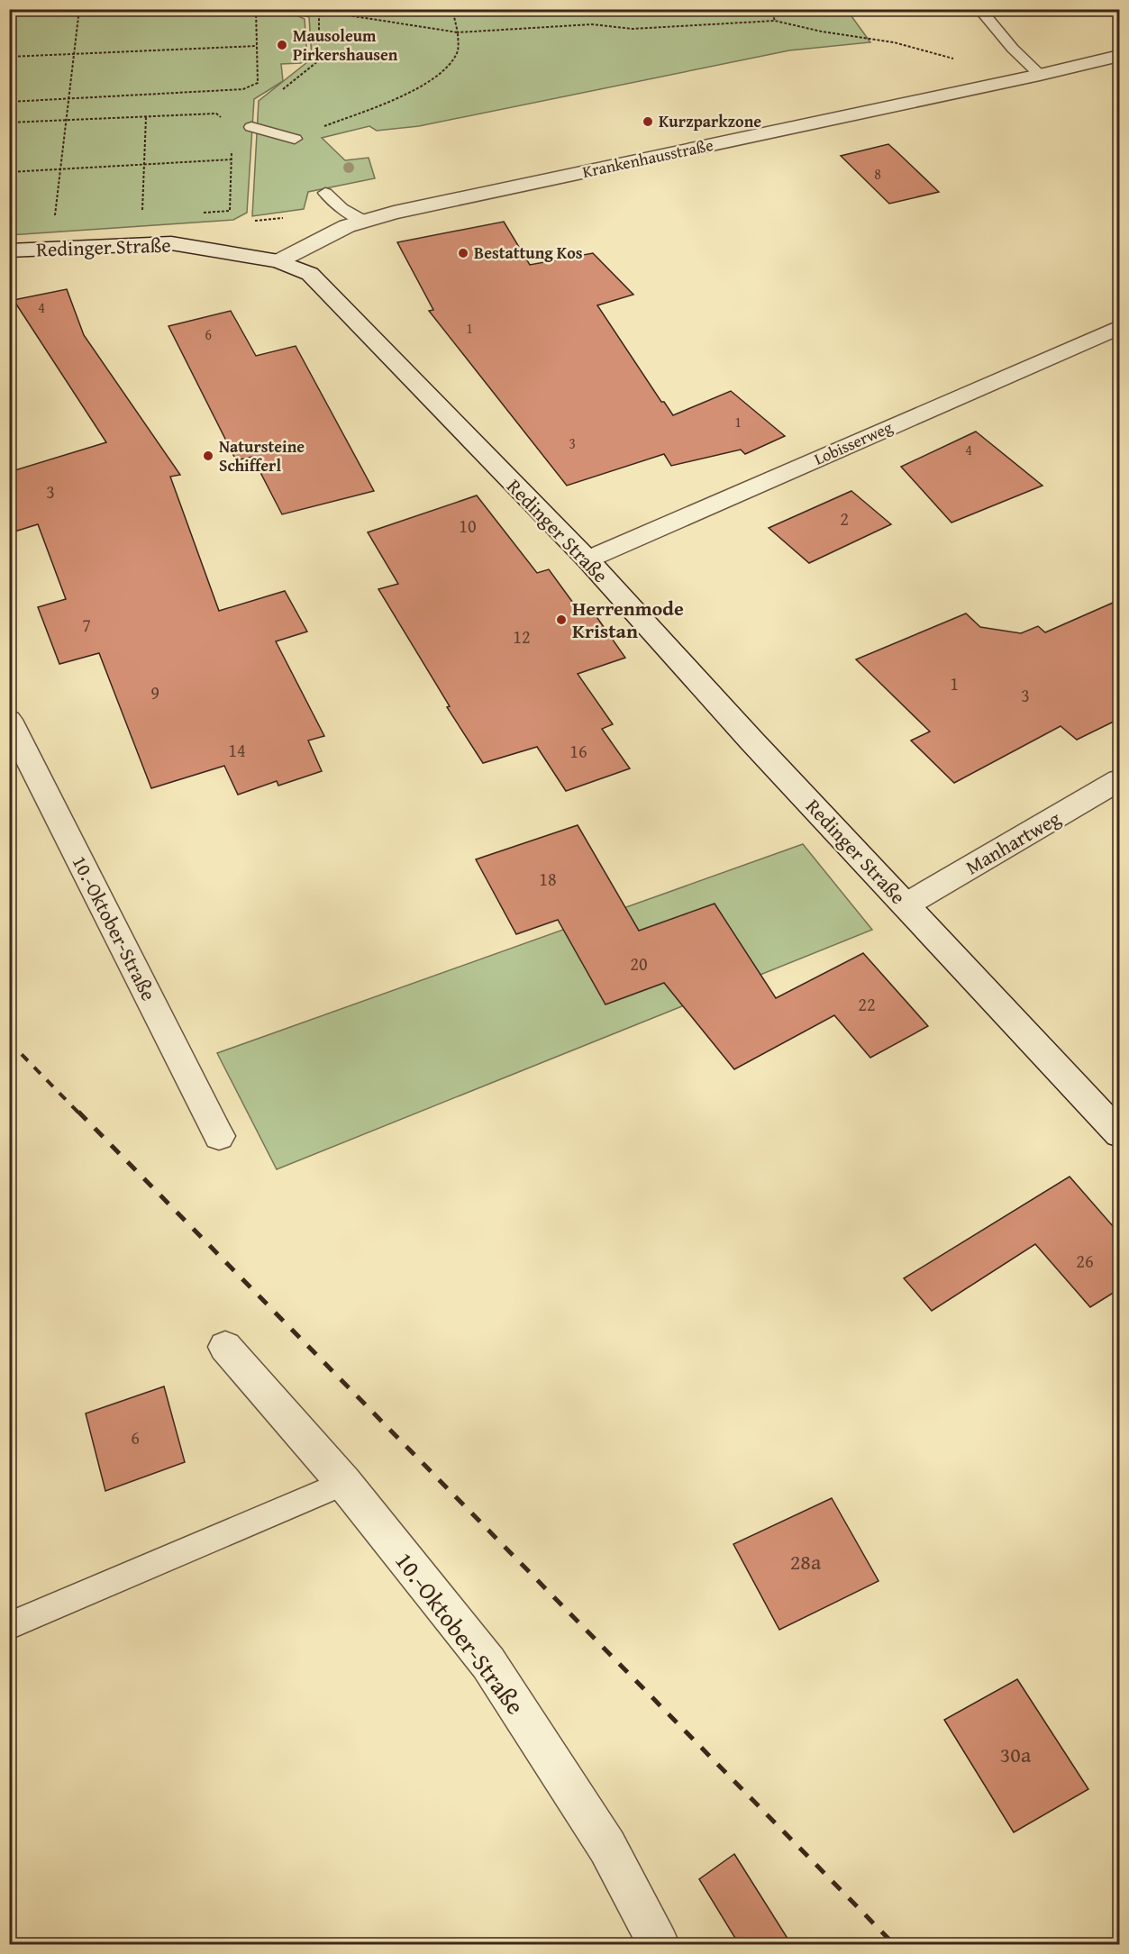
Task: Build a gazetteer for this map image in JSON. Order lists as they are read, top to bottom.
{
  "streets": {
    "street": [
      "Krankenhausstraße",
      "Redinger Straße",
      "Lobisserweg",
      "Manhartweg",
      "10.-Oktober-Straße"
    ]
  },
  "crossings": [
    ["Krankenhausstraße", "Redinger Straße"],
    ["Redinger Straße", "Lobisserweg"],
    ["Redinger Straße", "Manhartweg"]
  ],
  "places": [
    "Mausoleum Pirkershausen",
    "Kurzparkzone",
    "Bestattung Kos",
    "Natursteine Schifferl",
    "Herrenmode Kristan"
  ],
  "house_numbers": [
    "8",
    "4",
    "1",
    "6",
    "1",
    "3",
    "4",
    "3",
    "2",
    "10",
    "7",
    "12",
    "1",
    "9",
    "3",
    "14",
    "16",
    "18",
    "20",
    "22",
    "26",
    "6",
    "28a",
    "30a"
  ]
}
